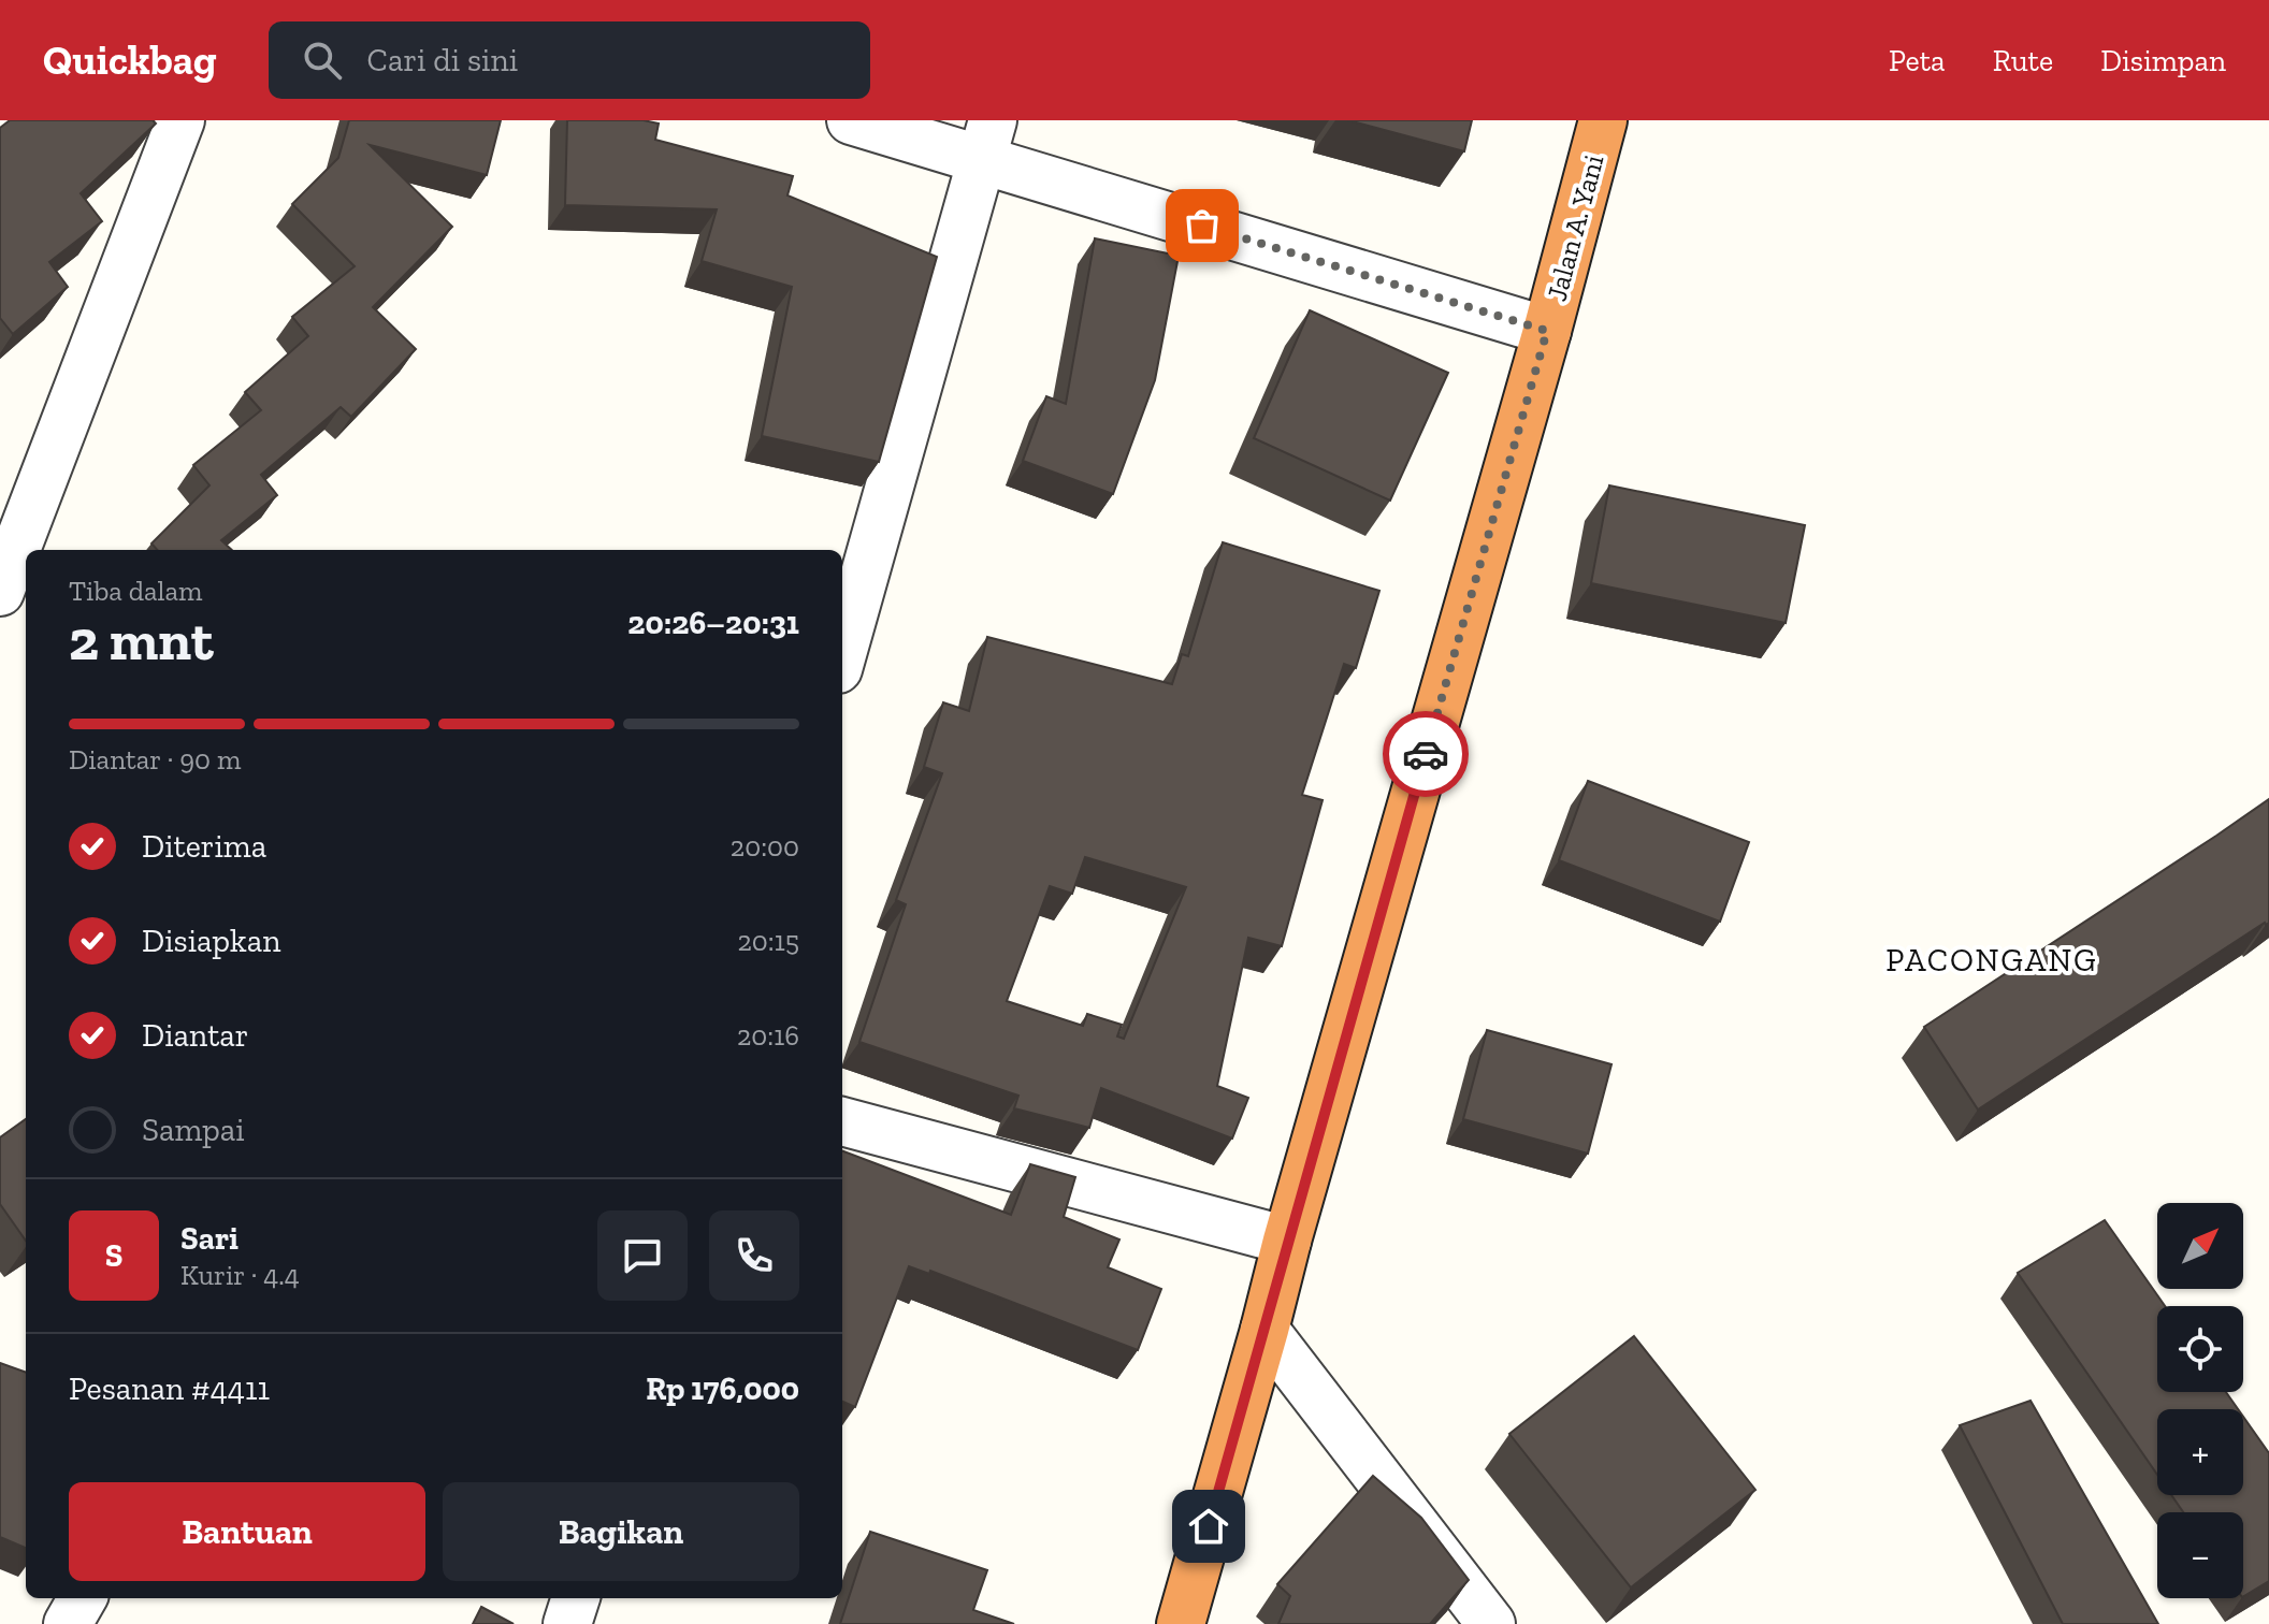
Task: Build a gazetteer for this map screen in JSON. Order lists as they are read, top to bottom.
{
  "streets": {
    "highway": ["Jalan A. Yani"]
  },
  "districts": ["PACONGANG"],
  "north": "top right",
  "page": {
    "header": "Quickbag",
    "search": "Cari di sini",
    "nav": ["Peta", "Rute", "Disimpan"],
    "heading": ["2 mnt", "Tiba dalam", "20:26–20:31"],
    "panel": [
      "Sari",
      "Kurir · 4.4",
      "Pesanan #4411",
      "Rp 176,000"
    ],
    "bar": "Diantar · 90 m",
    "list": [
      ["Diterima", "20:00"],
      ["Disiapkan", "20:15"],
      ["Diantar", "20:16"],
      "Sampai"
    ],
    "map_buttons": ["+", "−"],
    "round": "S",
    "buttons": ["Bantuan", "Bagikan"]
  }
}
